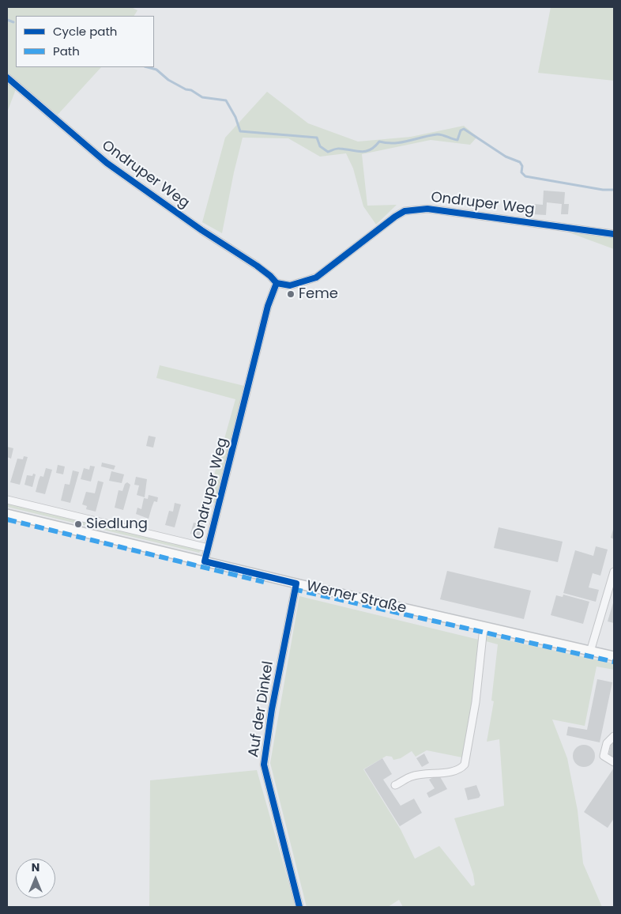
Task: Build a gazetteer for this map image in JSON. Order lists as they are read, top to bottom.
{
  "streets": {
    "main road": ["Werner Straße"],
    "street": ["Ondruper Weg", "Auf der Dinkel"]
  },
  "crossings": [
    ["Ondruper Weg", "Werner Straße"],
    ["Werner Straße", "Auf der Dinkel"]
  ],
  "places": ["Feme", "Siedlung"],
  "legend": ["Cycle path", "Path"],
  "north": "top"
}
